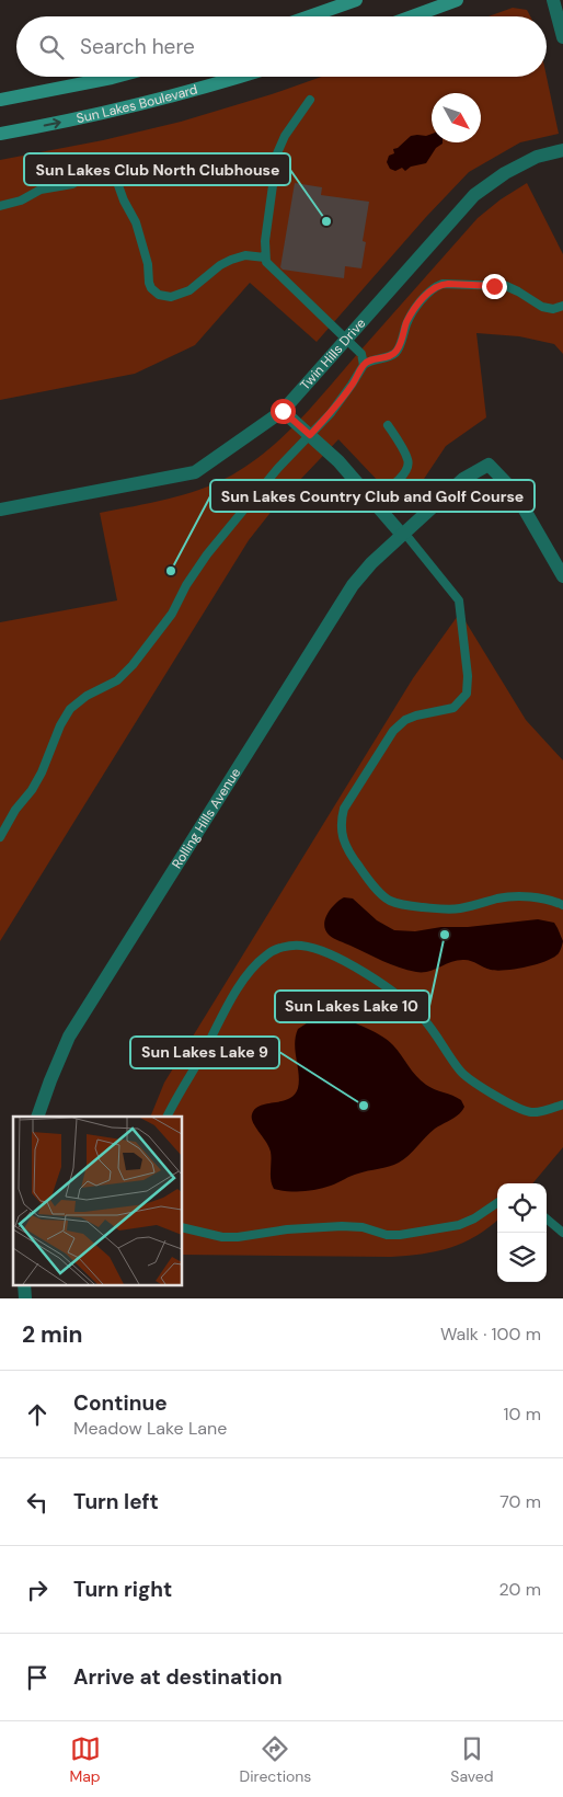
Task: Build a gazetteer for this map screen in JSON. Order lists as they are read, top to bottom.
{
  "streets": {
    "street": ["Sun Lakes Boulevard", "Twin Hills Drive", "Rolling Hills Avenue"]
  },
  "places": [
    "Sun Lakes Club North Clubhouse",
    "Sun Lakes Country Club and Golf Course",
    "Sun Lakes Lake 10",
    "Sun Lakes Lake 9"
  ],
  "north": "bottom right",
  "page": {
    "search": "Search here",
    "heading": ["2 min", "Walk · 100 m"],
    "list": [
      ["Continue", "Meadow Lake Lane", "10 m"],
      ["Turn left", "70 m"],
      ["Turn right", "20 m"],
      "Arrive at destination"
    ],
    "nav": ["Map", "Directions", "Saved"]
  }
}
